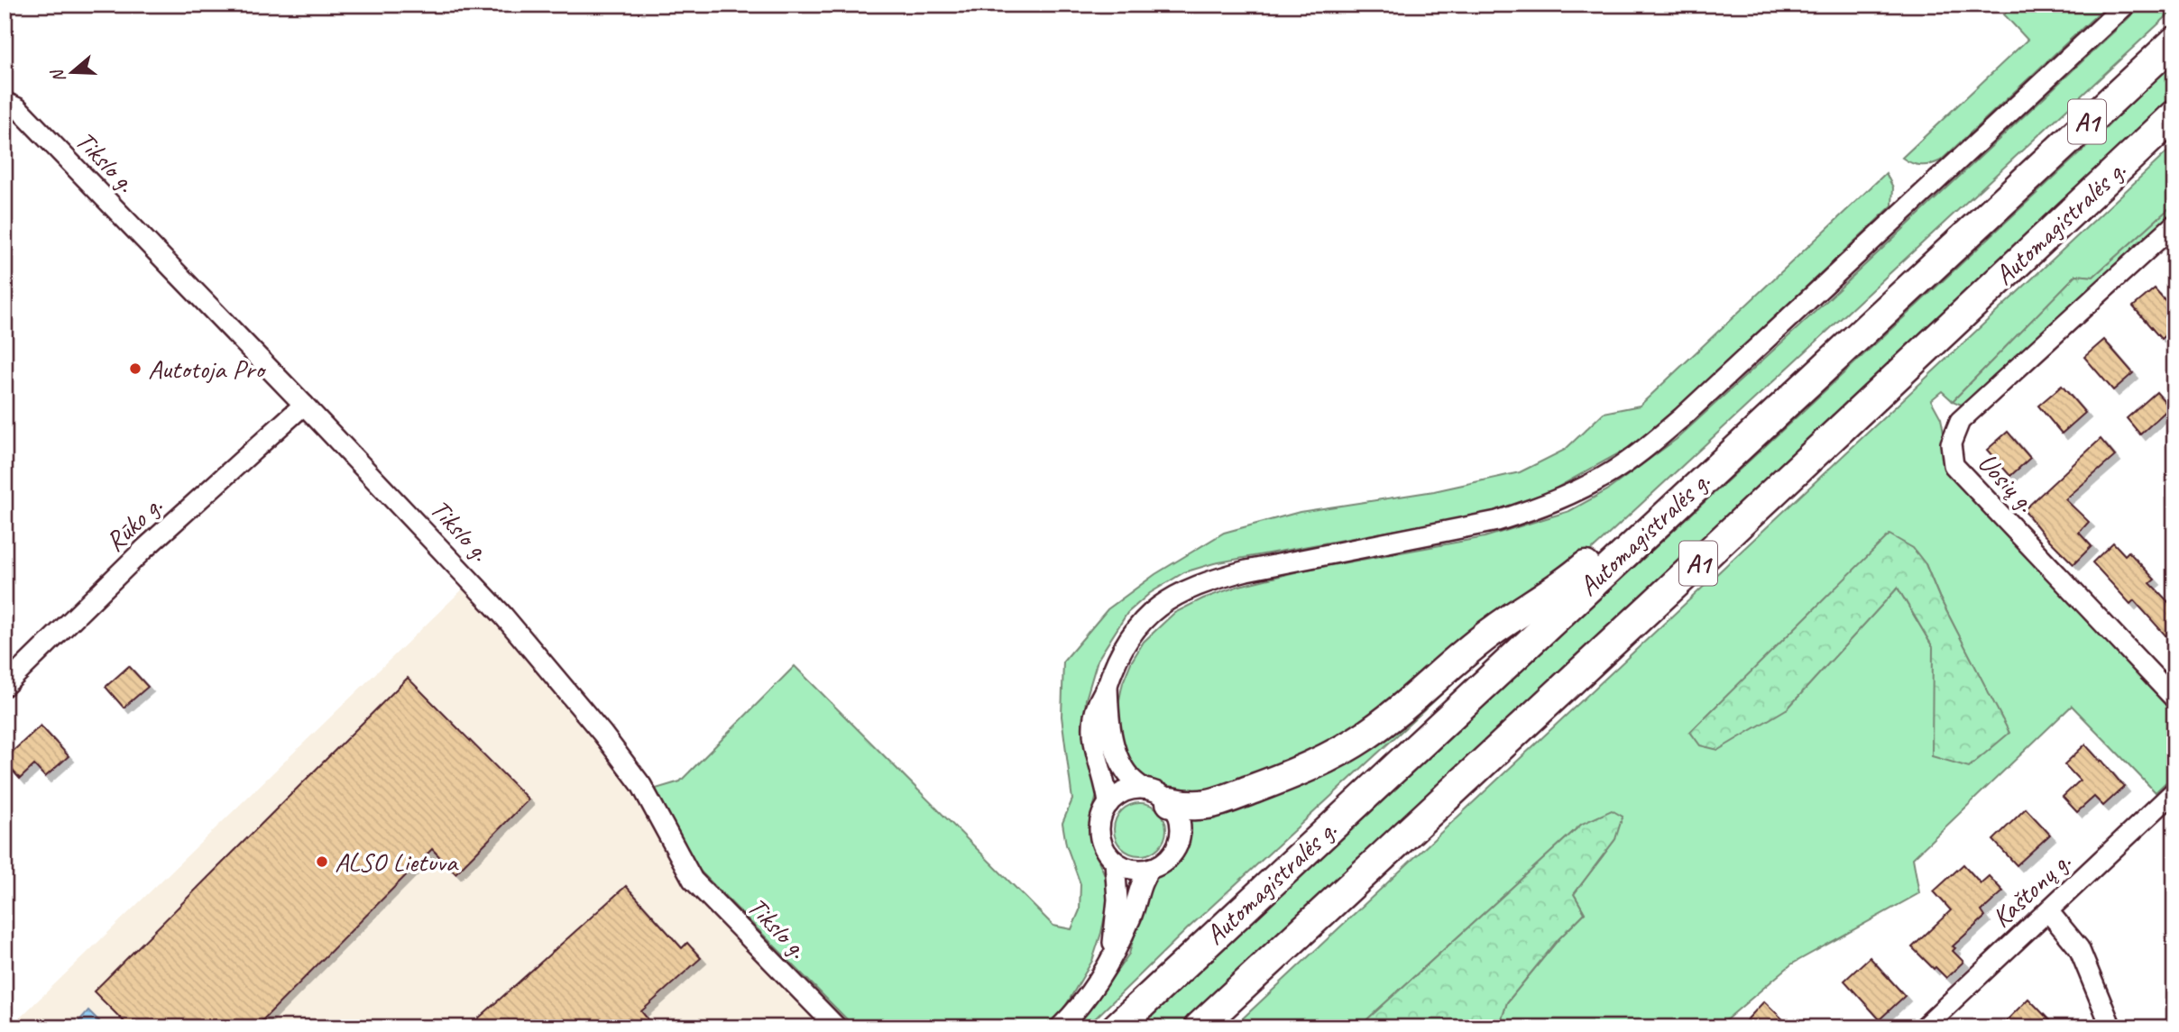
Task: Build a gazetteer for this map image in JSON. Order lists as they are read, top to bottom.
{
  "streets": {
    "highway": ["A1", "Automagistralės g."],
    "street": [
      "Tikslo g.",
      "Uosių g.",
      "Rūko g.",
      "Kaštonų g."
    ]
  },
  "crossings": [
    ["Tikslo g.", "Rūko g."]
  ],
  "places": ["Autotoja Pro", "ALSO Lietuva"],
  "north": "left"
}
